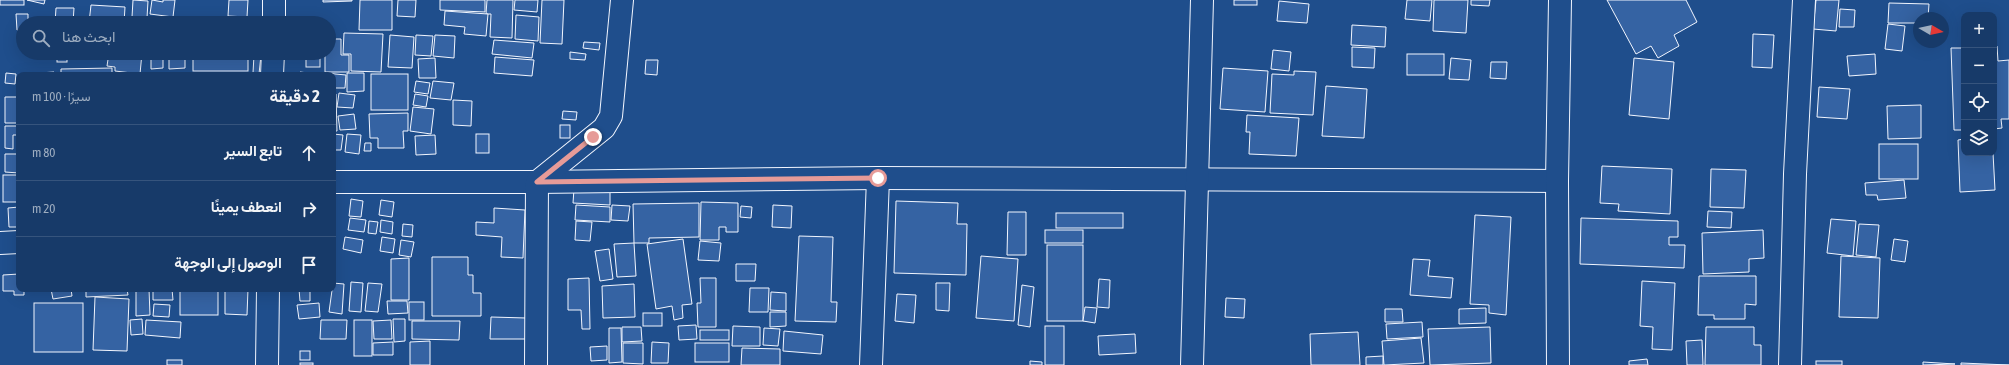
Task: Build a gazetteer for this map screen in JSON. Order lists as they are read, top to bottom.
{
  "north": "right",
  "page": {
    "map_buttons": ["+", "−"],
    "search": "ابحث هنا",
    "heading": ["2 دقيقة", "سيرًا · 100 m"],
    "list": [
      ["تابع السير", "80 m"],
      ["انعطف يمينًا", "20 m"],
      "الوصول إلى الوجهة"
    ]
  }
}
